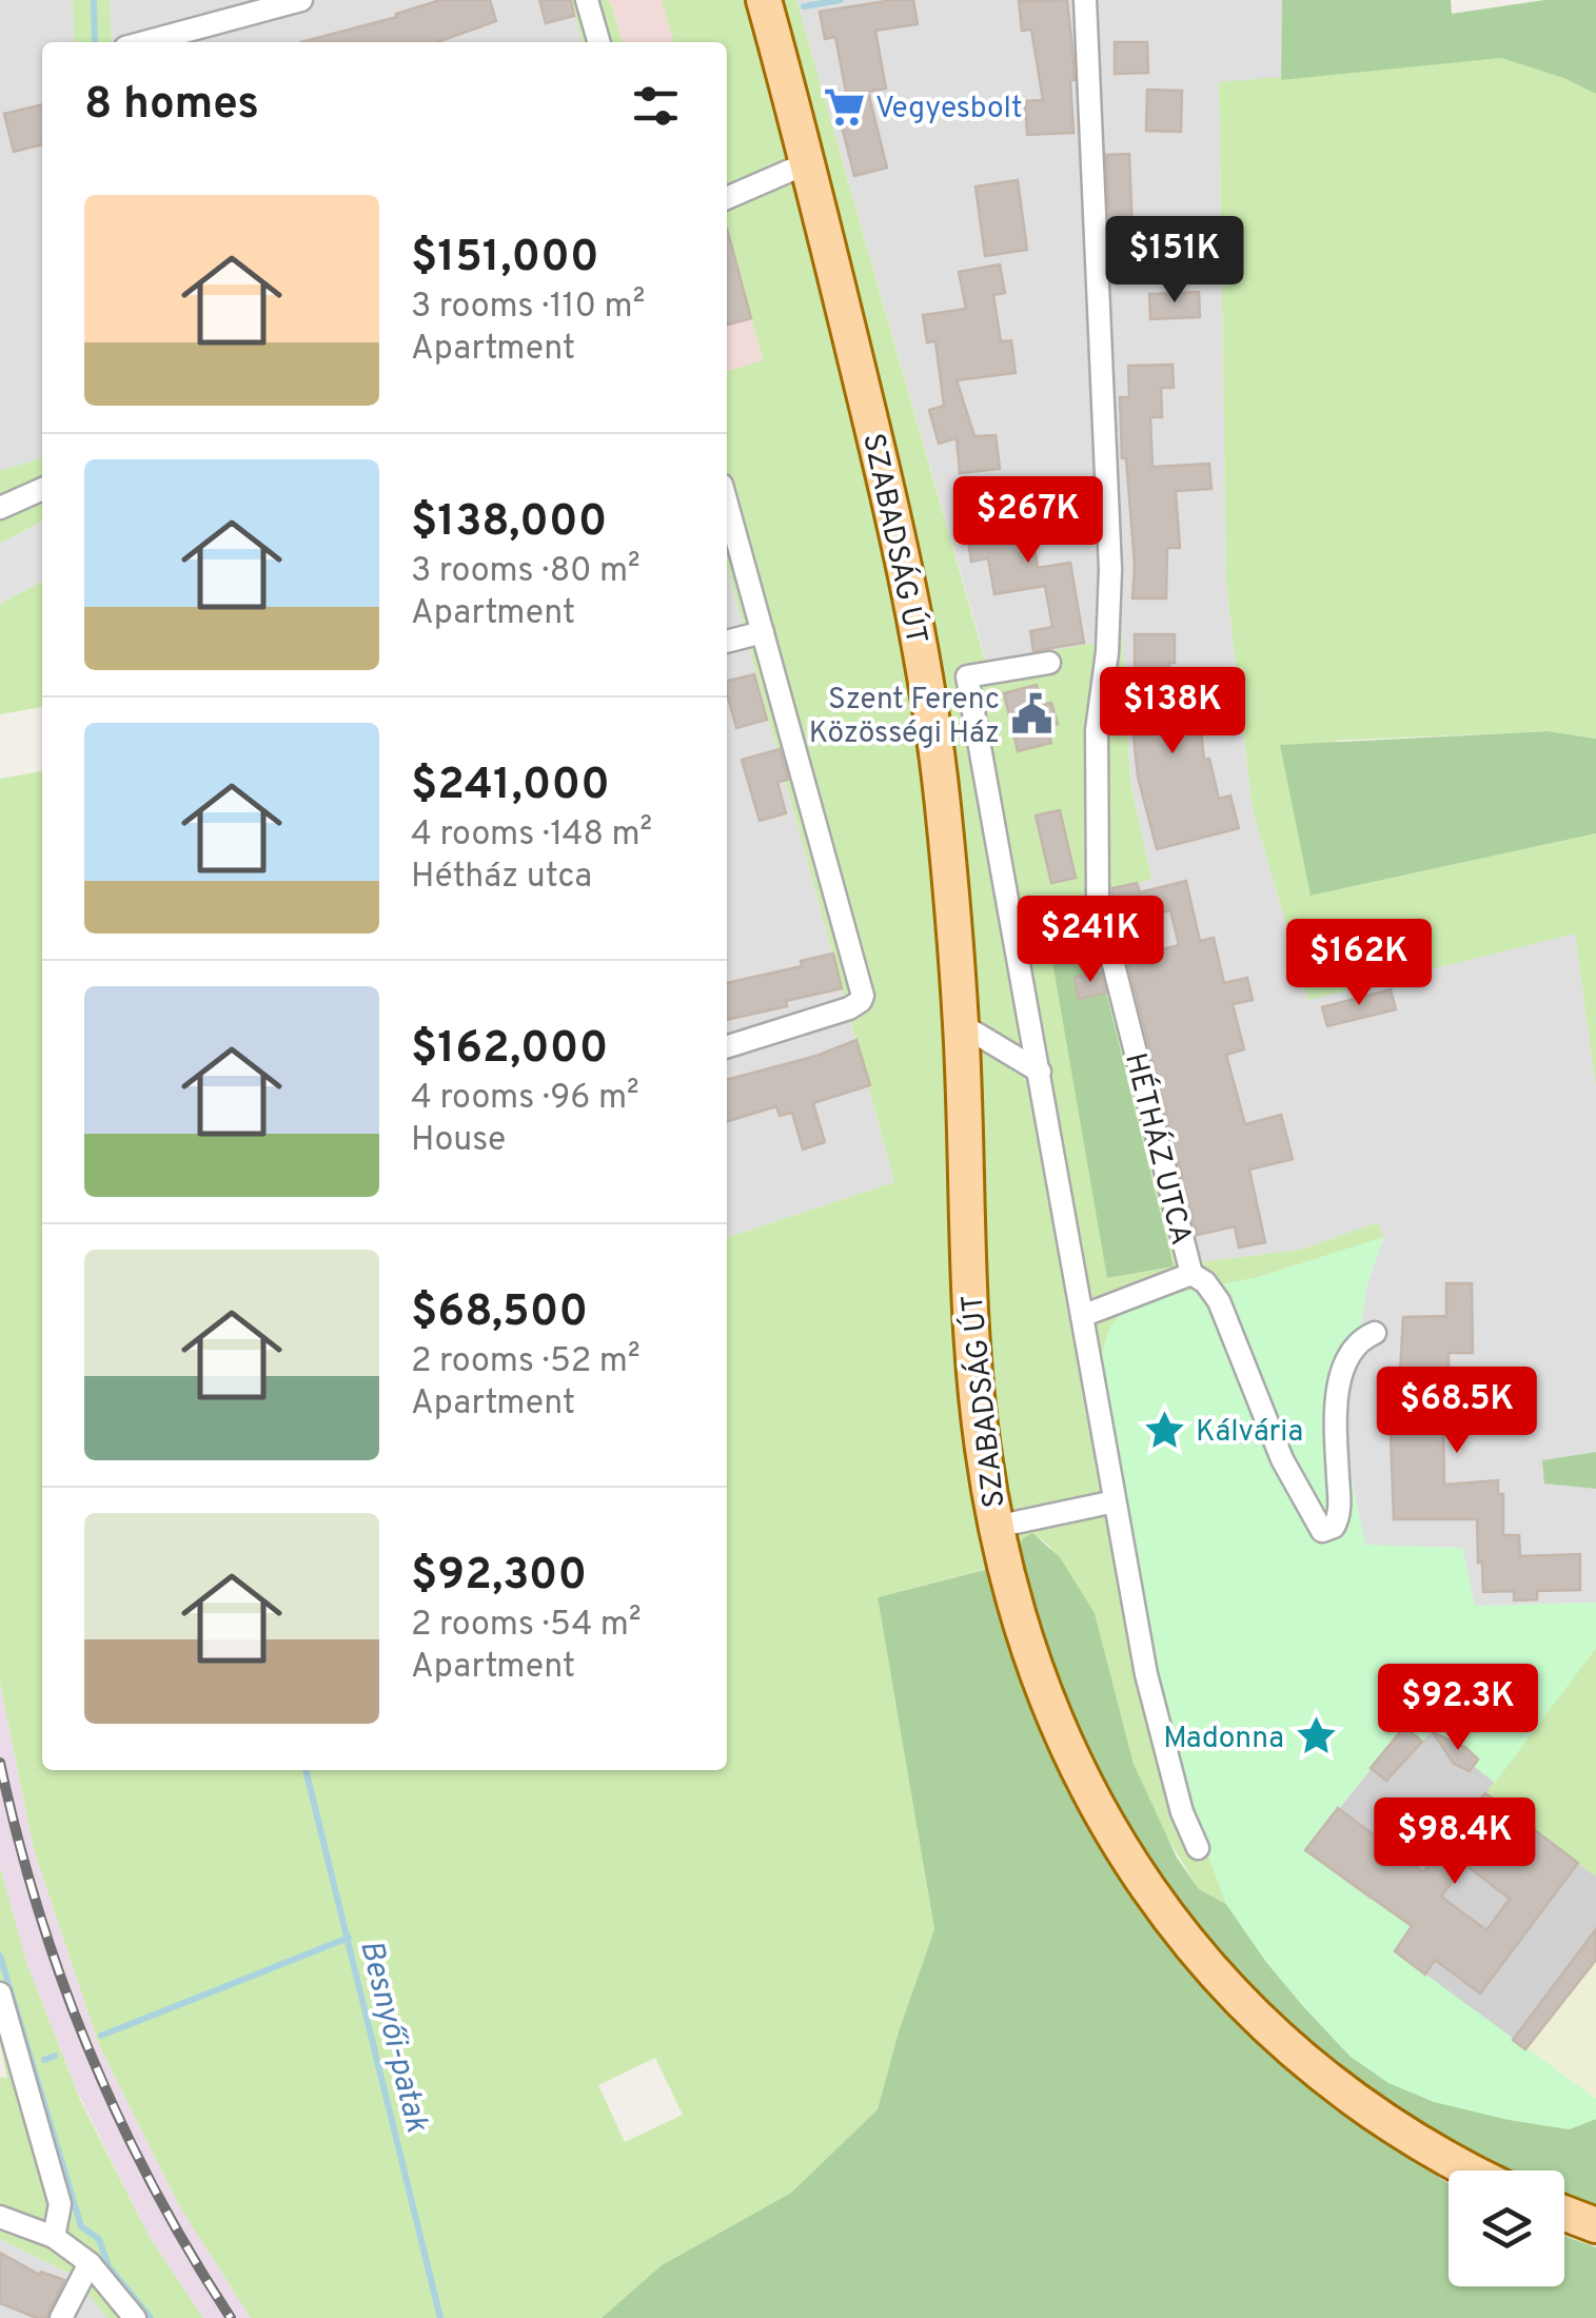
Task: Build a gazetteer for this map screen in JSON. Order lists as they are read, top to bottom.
{
  "streets": {
    "main road": ["SZABADSÁG ÚT"],
    "street": ["HÉTHÁZ UTCA"]
  },
  "water": ["Besnyői-patak"],
  "places": {
    "supermarket": ["Vegyesbolt"],
    "public building": ["Szent Ferenc Közösségi Ház"],
    "place": ["Kálvária", "Madonna"]
  },
  "page": {
    "heading": "8 homes",
    "list": [
      {
        "name": "$151,000",
        "note": "3 rooms · 110 m² · Apartment"
      },
      {
        "name": "$138,000",
        "note": "3 rooms · 80 m² · Apartment"
      },
      {
        "name": "$241,000",
        "note": "4 rooms · 148 m² · Hétház utca"
      },
      {
        "name": "$162,000",
        "note": "4 rooms · 96 m² · House"
      },
      {
        "name": "$68,500",
        "note": "2 rooms · 52 m² · Apartment"
      },
      {
        "name": "$92,300",
        "note": "2 rooms · 54 m² · Apartment"
      }
    ],
    "price": [
      "$151K",
      "$267K",
      "$138K",
      "$241K",
      "$162K",
      "$68.5K",
      "$92.3K",
      "$98.4K"
    ]
  }
}
